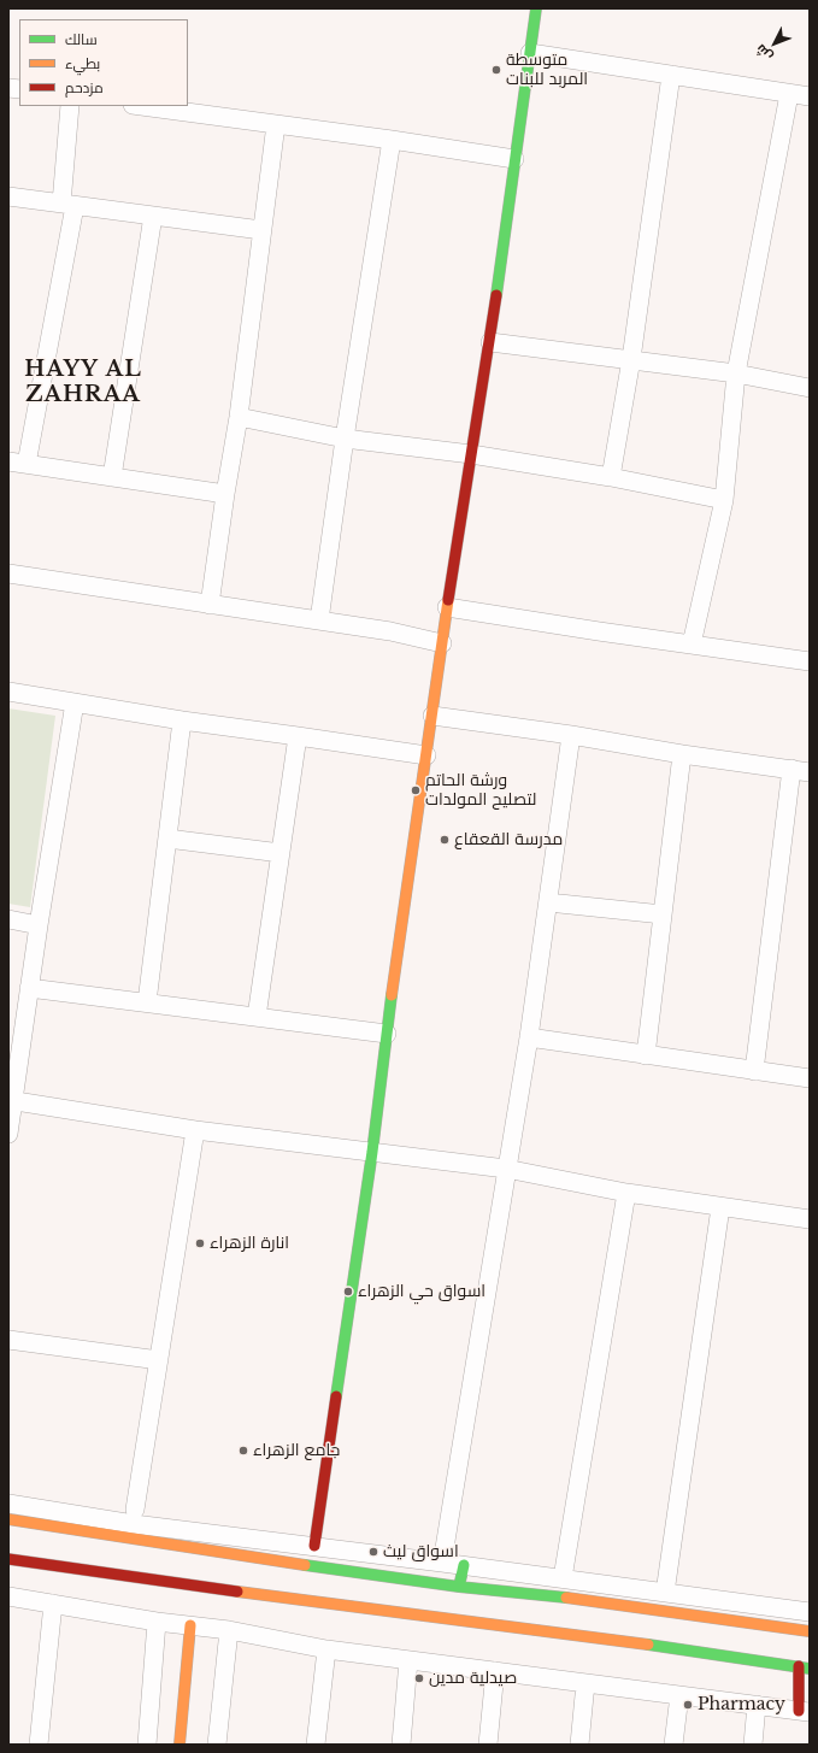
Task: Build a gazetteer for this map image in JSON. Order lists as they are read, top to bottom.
{
  "districts": ["HAYY AL ZAHRAA"],
  "places": [
    "متوسطة المربد للبنات",
    "ورشة الحاتم لتصليح المولدات",
    "مدرسة القعقاع",
    "انارة الزهراء",
    "اسواق حي الزهراء",
    "جامع الزهراء",
    "اسواق ليث",
    "صيدلية مدين",
    "Pharmacy"
  ],
  "legend": ["سالك", "بطيء", "مزدحم"],
  "north": "bottom left"
}
